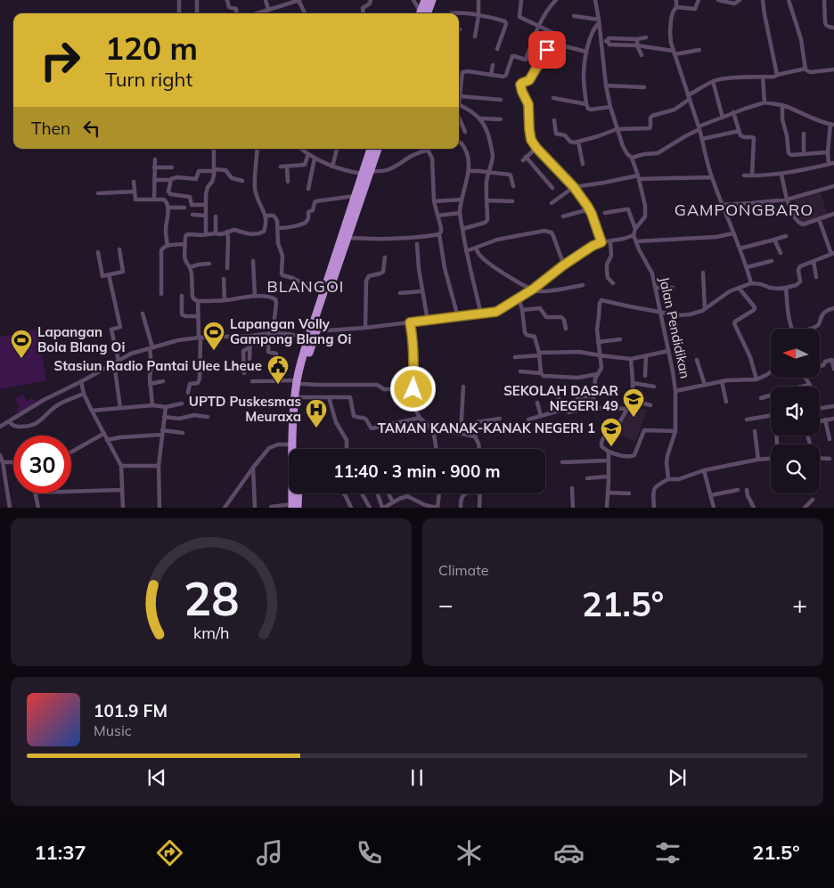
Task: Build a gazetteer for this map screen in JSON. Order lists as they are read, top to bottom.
{
  "streets": {
    "street": ["Jalan Pendidikan"]
  },
  "districts": ["GAMPONGBARO", "BLANGOI"],
  "places": {
    "sports": ["Lapangan Volly Gampong Blang Oi", "Lapangan Bola Blang Oi"],
    "public building": ["Stasiun Radio Pantai Ulee Lheue"],
    "school or university": ["SEKOLAH DASAR NEGERI 49", "TAMAN KANAK-KANAK NEGERI 1"],
    "hospital": ["UPTD Puskesmas Meuraxa"]
  },
  "north": "left",
  "page": {
    "turn": ["120 m", "Turn right"],
    "then": "Then",
    "limit": "30",
    "trip": "11:40 · 3 min · 900 m",
    "tile": "Climate",
    "heat": ["−", "21.5°", "+"],
    "song": ["101.9 FM", "Music"],
    "tabs": ["11:37", "21.5°"],
    "gauge": ["28", "km/h"]
  }
}
